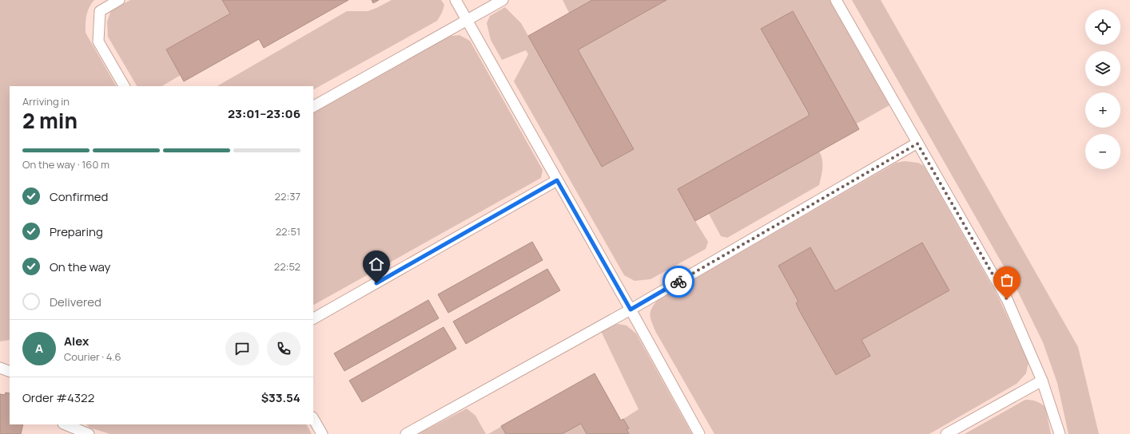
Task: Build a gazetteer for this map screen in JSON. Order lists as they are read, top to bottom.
{
  "page": {
    "map_buttons": ["+", "−"],
    "heading": ["2 min", "Arriving in", "23:01–23:06"],
    "panel": [
      "Alex",
      "Courier · 4.6",
      "Order #4322",
      "$33.54"
    ],
    "bar": "On the way · 160 m",
    "list": [
      ["Confirmed", "22:37"],
      ["Preparing", "22:51"],
      ["On the way", "22:52"],
      "Delivered"
    ],
    "round": "A"
  }
}
